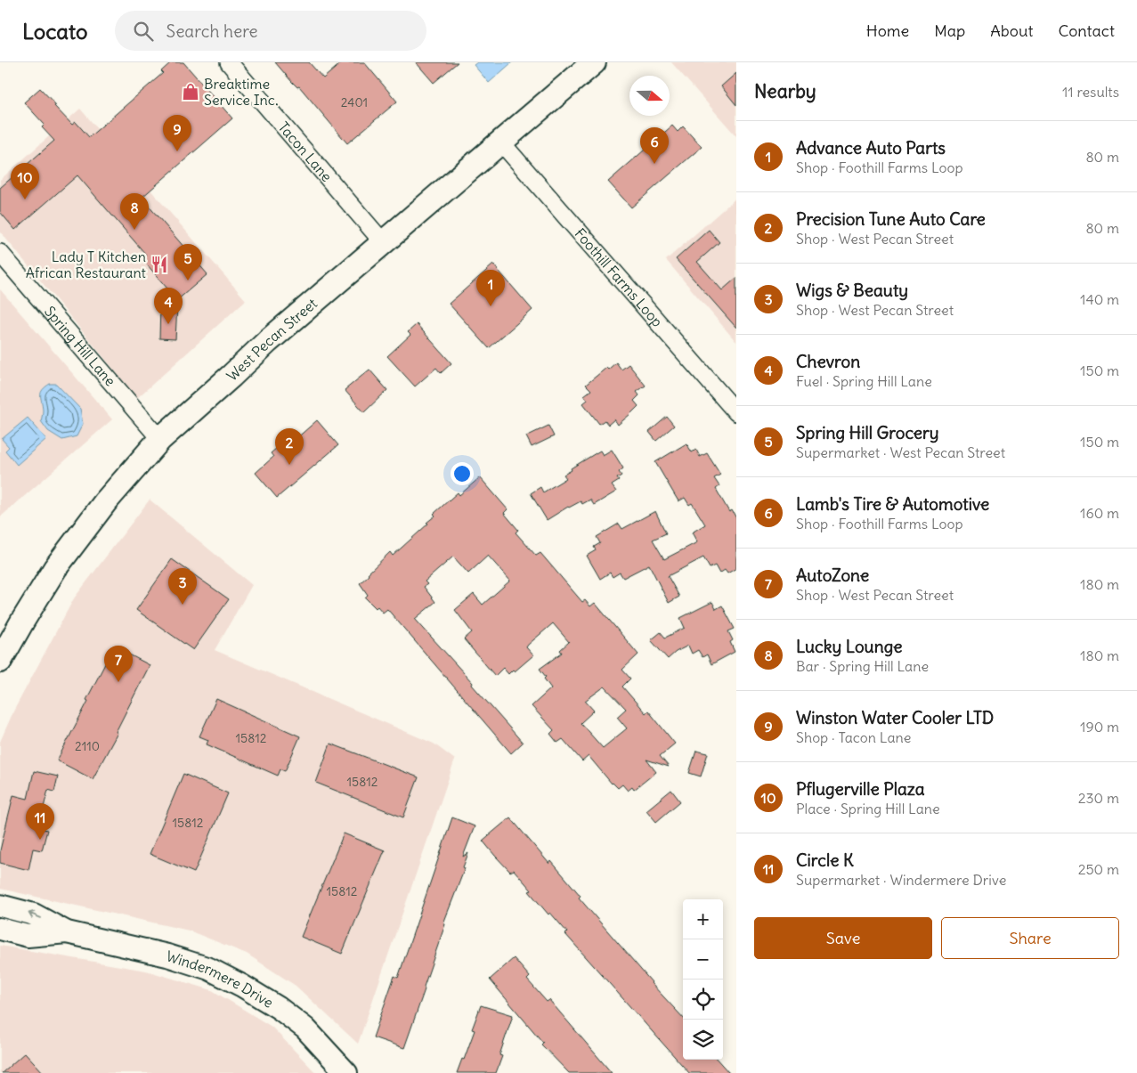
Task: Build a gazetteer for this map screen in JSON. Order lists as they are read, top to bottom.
{
  "streets": {
    "main road": ["West Pecan Street"],
    "street": [
      "Tacon Lane",
      "Foothill Farms Loop",
      "Spring Hill Lane",
      "Windermere Drive"
    ]
  },
  "crossings": [
    ["Tacon Lane", "West Pecan Street"],
    ["Foothill Farms Loop", "West Pecan Street"],
    ["West Pecan Street", "Spring Hill Lane"]
  ],
  "places": {
    "shop": ["Breaktime Service Inc."],
    "restaurant": ["Lady T Kitchen African Restaurant"]
  },
  "house_numbers": [
    "2401",
    "15812",
    "2110",
    "15812",
    "15812",
    "15812"
  ],
  "north": "right",
  "page": {
    "header": "Locato",
    "search": "Search here",
    "nav": [
      "Home",
      "Map",
      "About",
      "Contact"
    ],
    "heading": ["Nearby", "11 results"],
    "pins": [
      "9",
      "6",
      "10",
      "8",
      "5",
      "1",
      "4",
      "2",
      "3",
      "7",
      "11"
    ],
    "list": [
      {
        "mark": "1",
        "name": "Advance Auto Parts",
        "note": "Shop · Foothill Farms Loop",
        "value": "80 m"
      },
      {
        "mark": "2",
        "name": "Precision Tune Auto Care",
        "note": "Shop · West Pecan Street",
        "value": "80 m"
      },
      {
        "mark": "3",
        "name": "Wigs & Beauty",
        "note": "Shop · West Pecan Street",
        "value": "140 m"
      },
      {
        "mark": "4",
        "name": "Chevron",
        "note": "Fuel · Spring Hill Lane",
        "value": "150 m"
      },
      {
        "mark": "5",
        "name": "Spring Hill Grocery",
        "note": "Supermarket · West Pecan Street",
        "value": "150 m"
      },
      {
        "mark": "6",
        "name": "Lamb's Tire & Automotive",
        "note": "Shop · Foothill Farms Loop",
        "value": "160 m"
      },
      {
        "mark": "7",
        "name": "AutoZone",
        "note": "Shop · West Pecan Street",
        "value": "180 m"
      },
      {
        "mark": "8",
        "name": "Lucky Lounge",
        "note": "Bar · Spring Hill Lane",
        "value": "180 m"
      },
      {
        "mark": "9",
        "name": "Winston Water Cooler LTD",
        "note": "Shop · Tacon Lane",
        "value": "190 m"
      },
      {
        "mark": "10",
        "name": "Pflugerville Plaza",
        "note": "Place · Spring Hill Lane",
        "value": "230 m"
      },
      {
        "mark": "11",
        "name": "Circle K",
        "note": "Supermarket · Windermere Drive",
        "value": "250 m"
      }
    ],
    "map_buttons": ["+", "−"],
    "buttons": ["Save", "Share"]
  }
}
